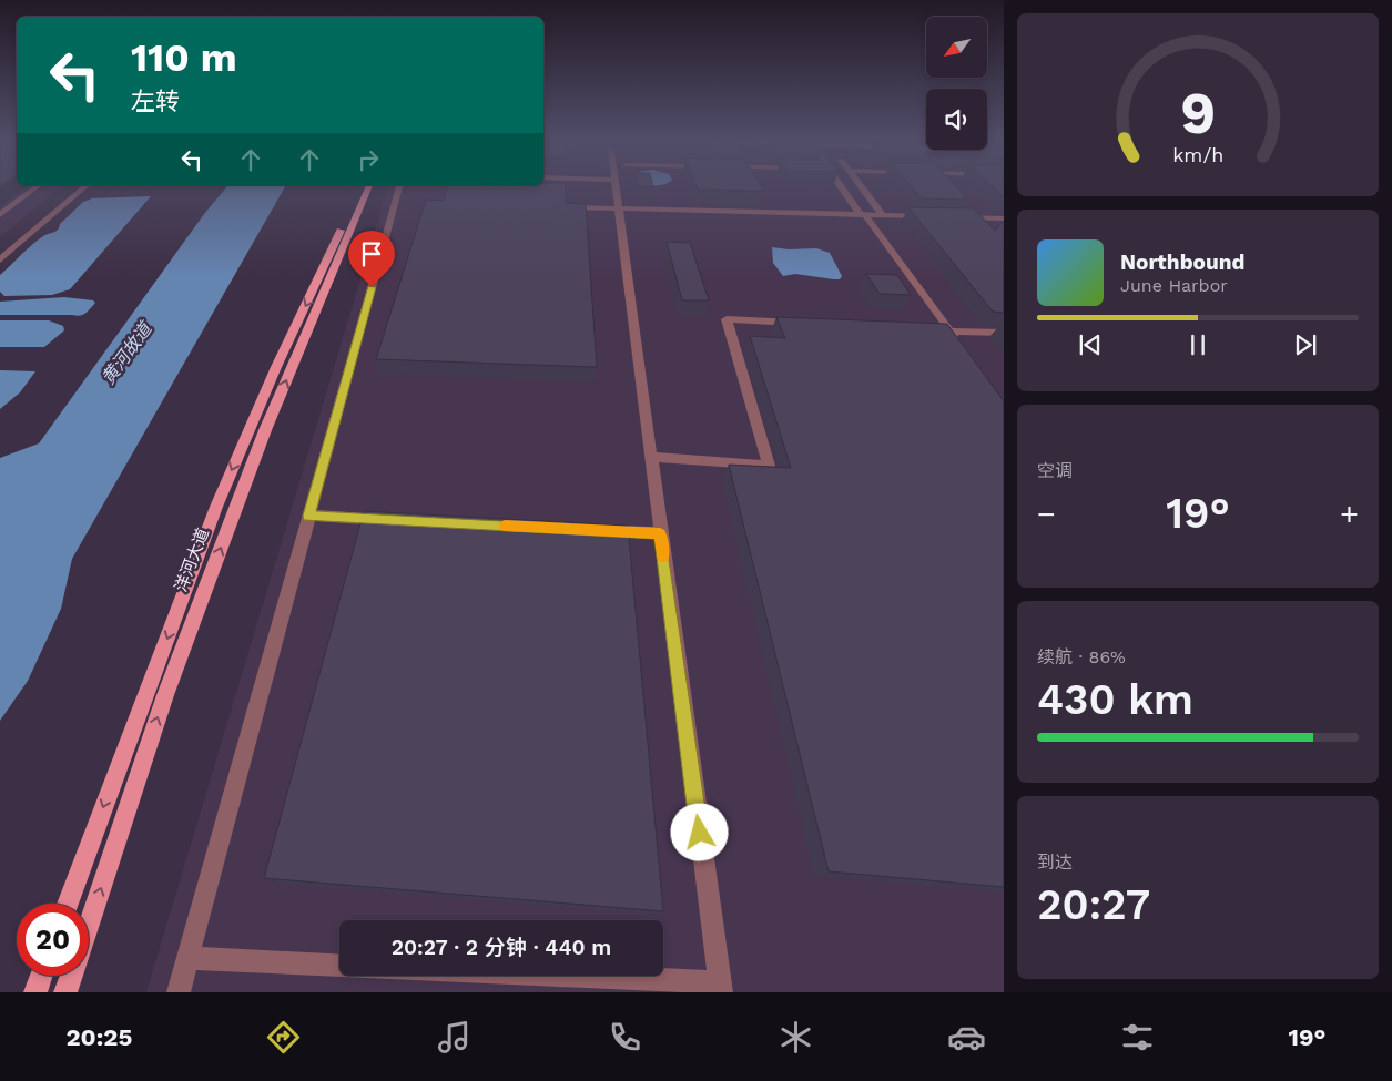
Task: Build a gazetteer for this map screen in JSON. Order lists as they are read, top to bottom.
{
  "streets": {
    "main road": ["洋河大道"]
  },
  "water": ["黄河故道"],
  "north": "bottom left",
  "page": {
    "turn": ["110 m", "左转"],
    "song": ["Northbound", "June Harbor"],
    "tile": [
      "空调",
      ["续航 · 86%", "430 km"],
      ["到达", "20:27"]
    ],
    "heat": ["−", "19°", "+"],
    "limit": "20",
    "trip": "20:27 · 2 分钟 · 440 m",
    "tabs": ["20:25", "19°"],
    "gauge": ["9", "km/h"]
  }
}
